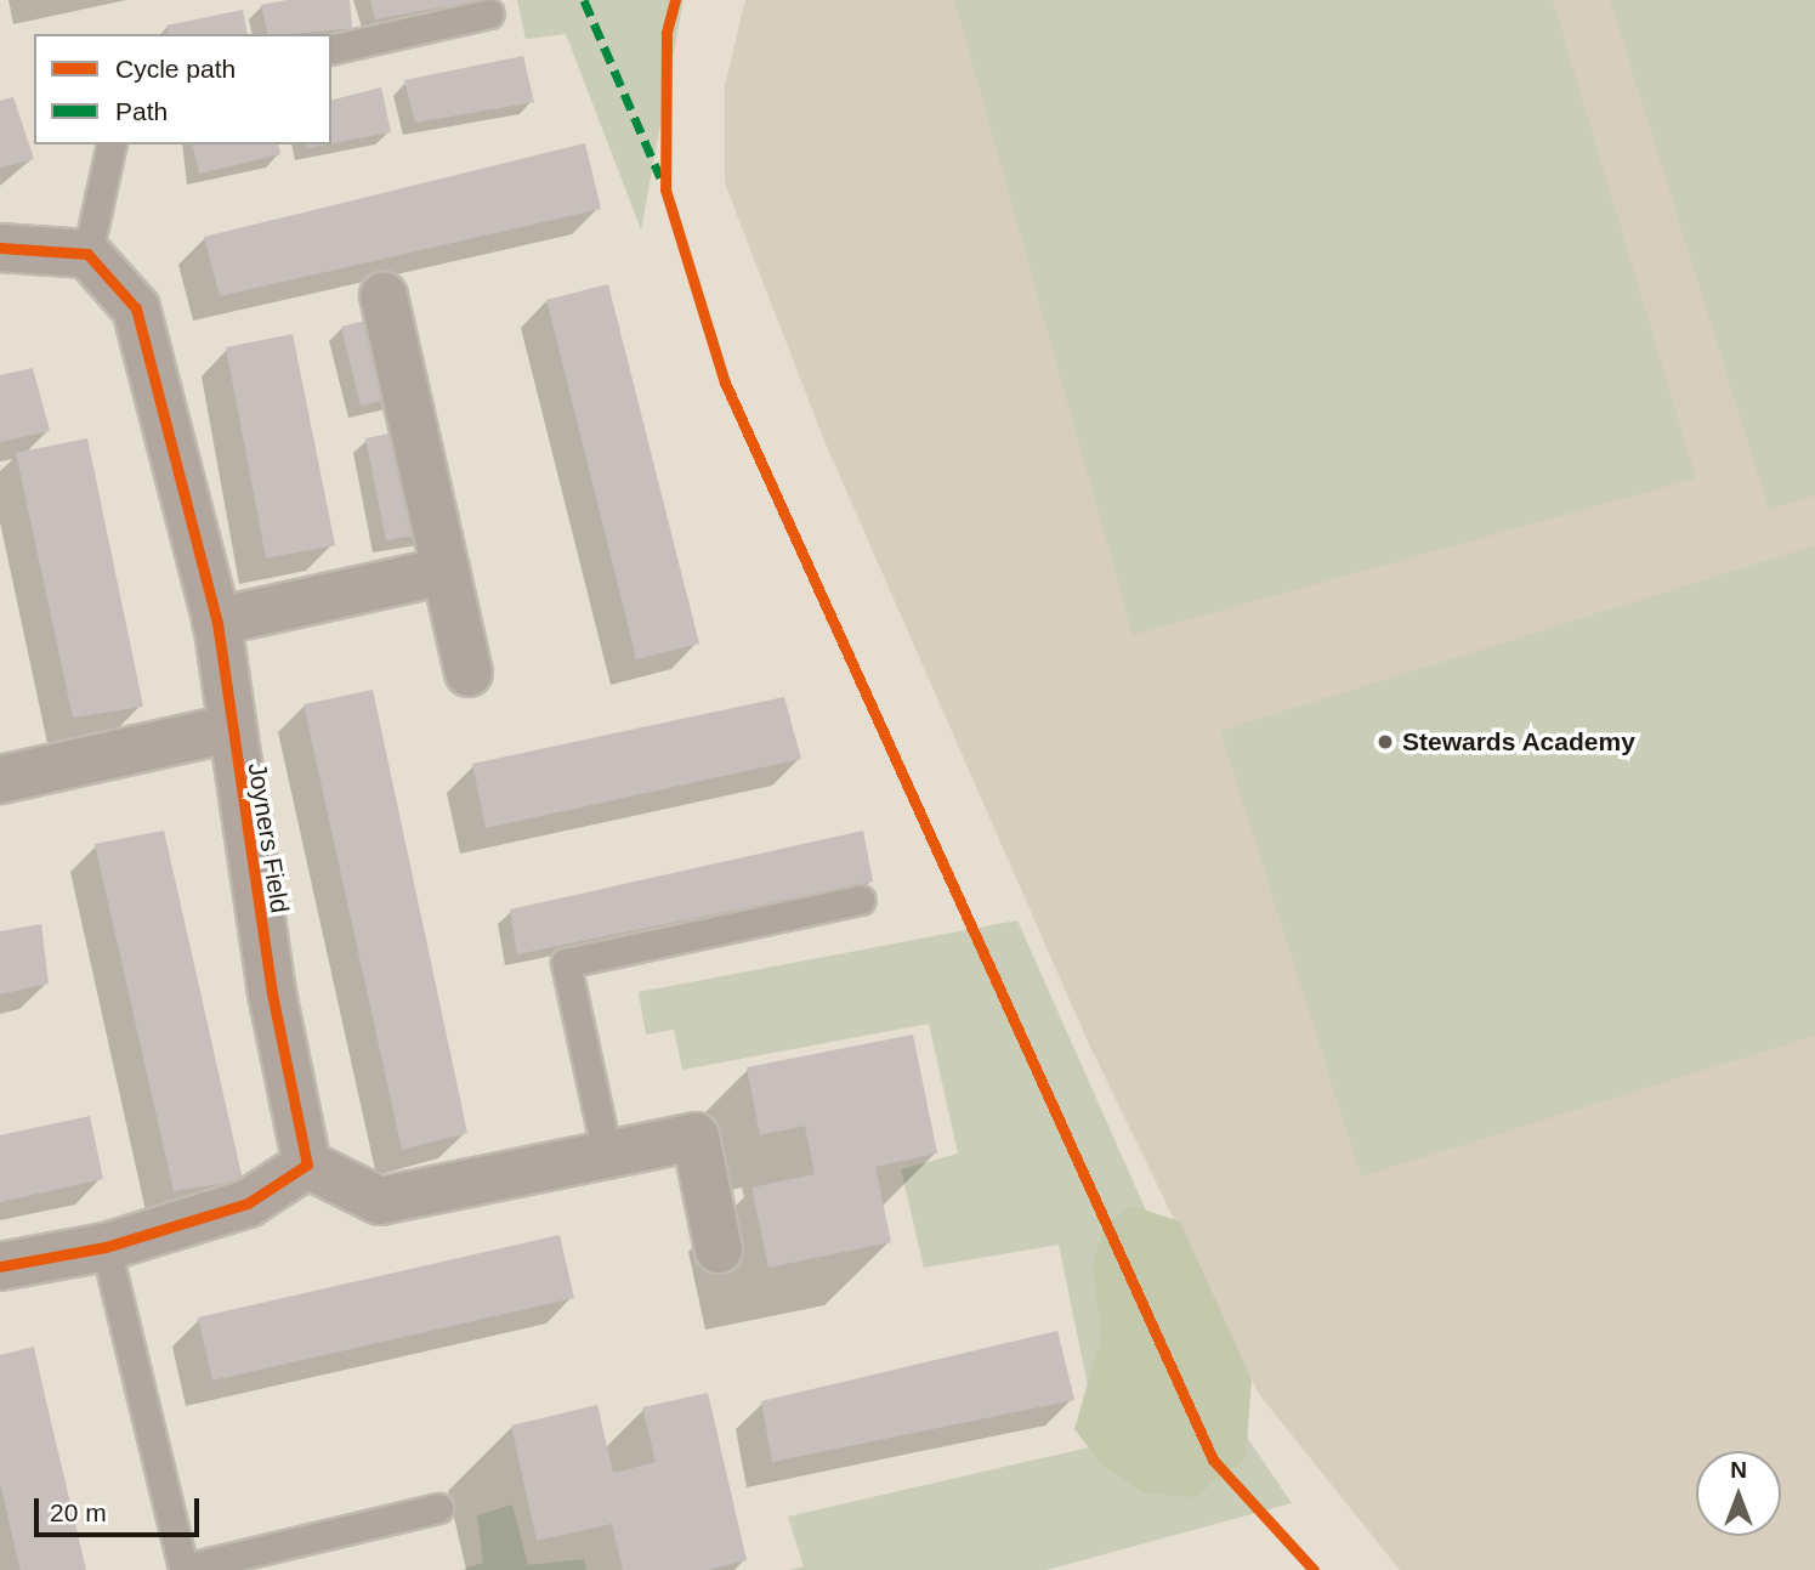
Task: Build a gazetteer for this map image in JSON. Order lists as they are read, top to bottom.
{
  "streets": {
    "street": ["Joyners Field"]
  },
  "places": ["Stewards Academy"],
  "legend": ["Cycle path", "Path"],
  "scale_bar": "20 m",
  "north": "top"
}
